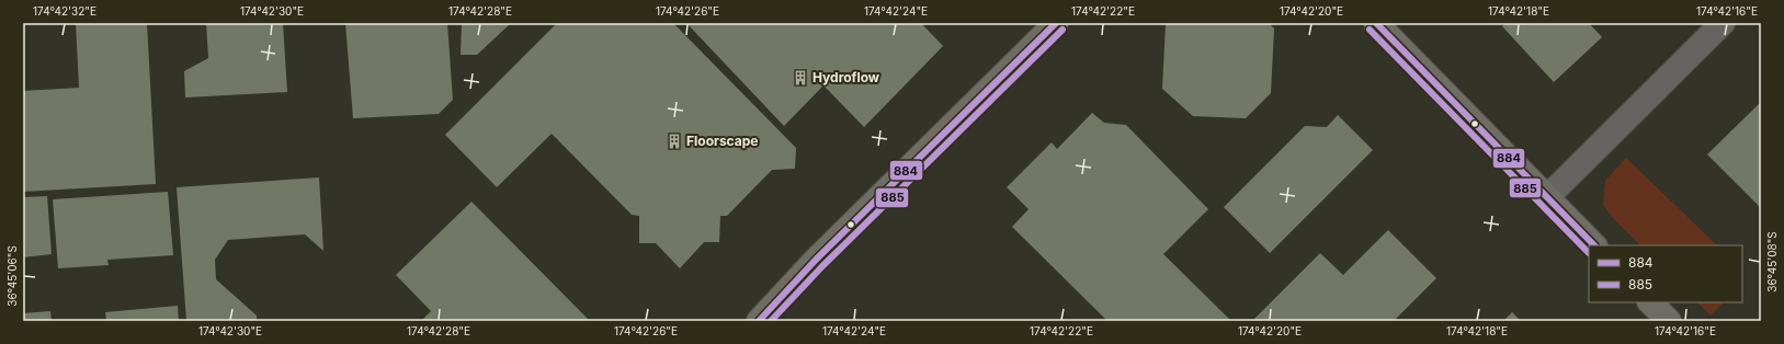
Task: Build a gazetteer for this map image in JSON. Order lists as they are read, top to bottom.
{
  "places": {
    "building": ["Hydroflow", "Floorscape"]
  },
  "lines": ["transit line 884", "transit line 885"],
  "legend": ["884", "885"],
  "coordinates": [
    "174°42'32\"E",
    "174°42'30\"E",
    "174°42'28\"E",
    "174°42'26\"E",
    "174°42'24\"E",
    "174°42'22\"E",
    "174°42'20\"E",
    "174°42'18\"E",
    "174°42'16\"E",
    "36°45'08\"S",
    "36°45'06\"S"
  ]
}
